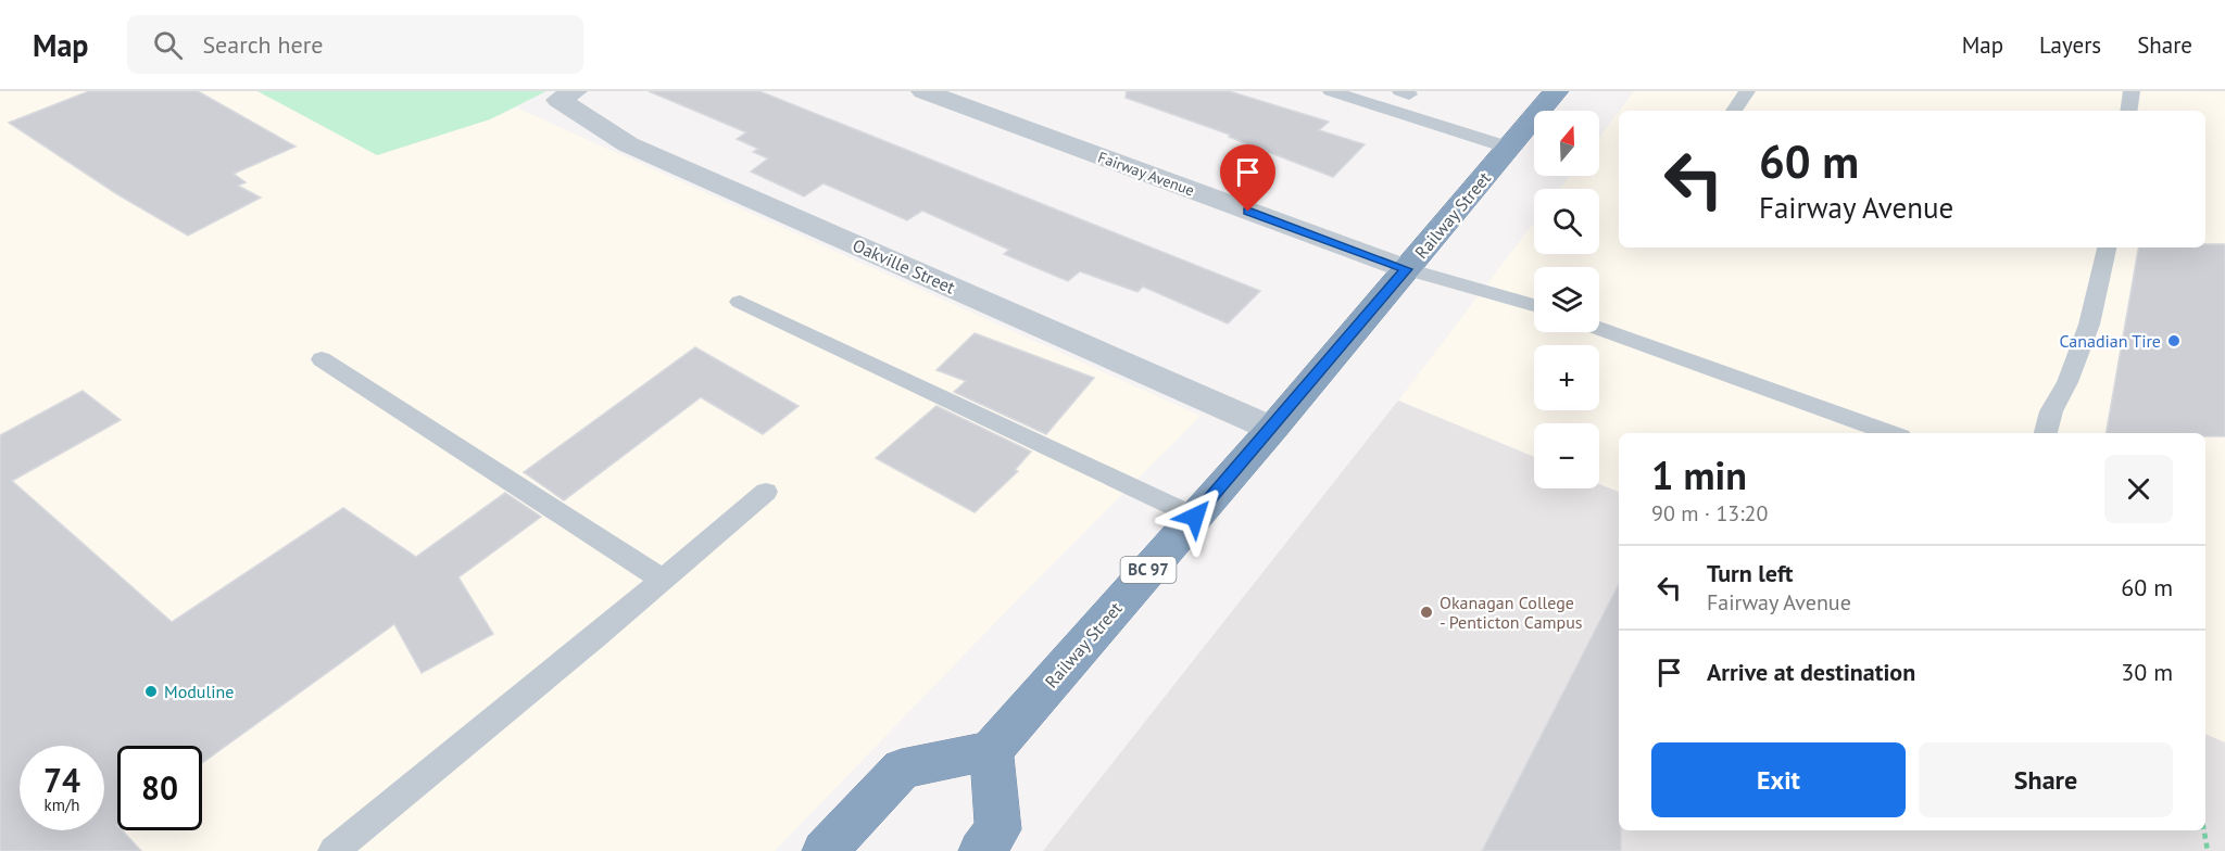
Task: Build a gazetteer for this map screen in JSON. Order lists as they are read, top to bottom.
{
  "streets": {
    "highway": ["Railway Street", "BC 97"],
    "street": ["Fairway Avenue", "Oakville Street"]
  },
  "crossings": [
    ["Fairway Avenue", "Railway Street"],
    ["Railway Street", "Oakville Street"]
  ],
  "places": ["Canadian Tire", "Okanagan College - Penticton Campus", "Moduline"],
  "north": "top",
  "page": {
    "header": "Map",
    "search": "Search here",
    "nav": ["Map", "Layers", "Share"],
    "map_buttons": ["+", "−"],
    "turn": ["60 m", "Fairway Avenue"],
    "heading": ["1 min", "90 m · 13:20"],
    "list": [
      {
        "name": "Turn left",
        "note": "Fairway Avenue",
        "value": "60 m"
      },
      {
        "name": "Arrive at destination",
        "value": "30 m"
      }
    ],
    "buttons": ["Exit", "Share"],
    "speed": "74 km/h",
    "limit": "80"
  }
}
